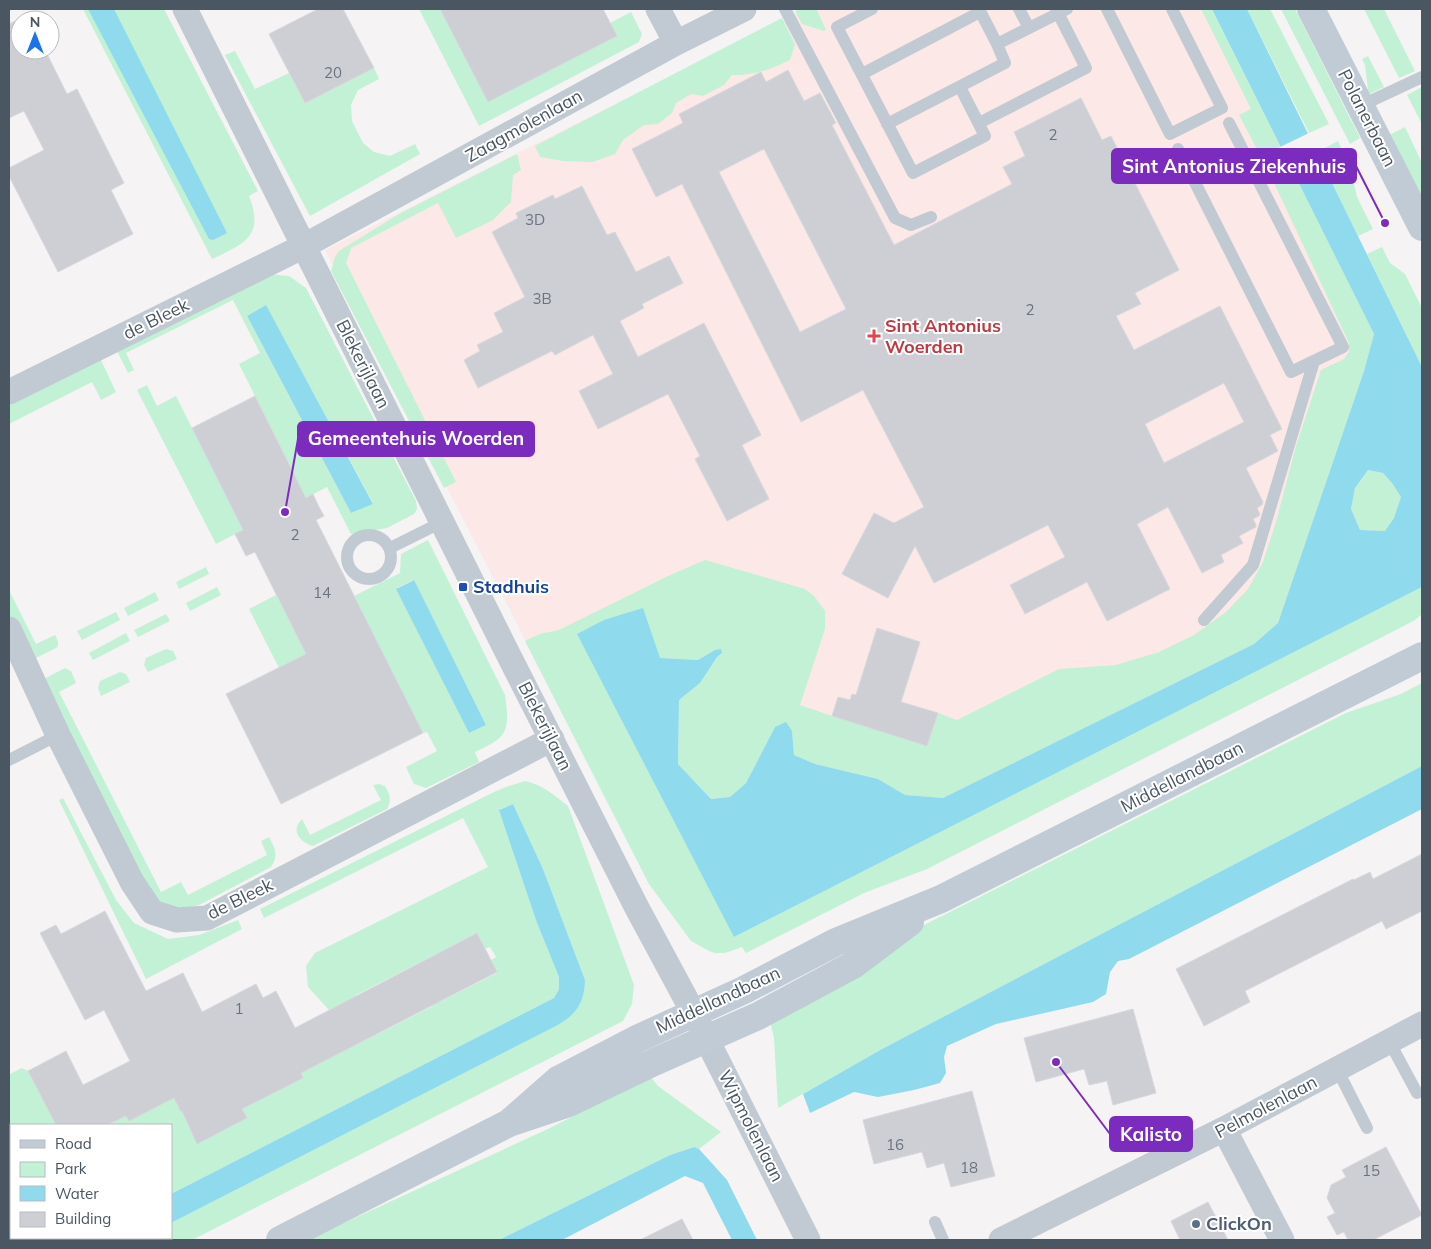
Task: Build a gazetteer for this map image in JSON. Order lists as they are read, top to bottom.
{
  "streets": {
    "main road": ["Polanerbaan", "Middellandbaan"],
    "street": [
      "Zaagmolenlaan",
      "de Bleek",
      "Blekerijlaan",
      "Pelmolenlaan",
      "Wipmolenlaan"
    ]
  },
  "crossings": [
    ["Zaagmolenlaan", "de Bleek"],
    ["Zaagmolenlaan", "Blekerijlaan"],
    ["de Bleek", "Blekerijlaan"],
    ["Blekerijlaan", "Middellandbaan"],
    ["Blekerijlaan", "Wipmolenlaan"],
    ["Middellandbaan", "Wipmolenlaan"]
  ],
  "places": {
    "other": [
      "Sint Antonius Ziekenhuis",
      "Gemeentehuis Woerden",
      "Kalisto",
      "ClickOn"
    ],
    "health": ["Sint Antonius Woerden"],
    "transit": ["Stadhuis"]
  },
  "house_numbers": [
    "20",
    "2",
    "3D",
    "3B",
    "2",
    "2",
    "14",
    "1",
    "16",
    "18",
    "15"
  ],
  "legend": [
    "Road",
    "Park",
    "Water",
    "Building"
  ],
  "north": "top"
}
